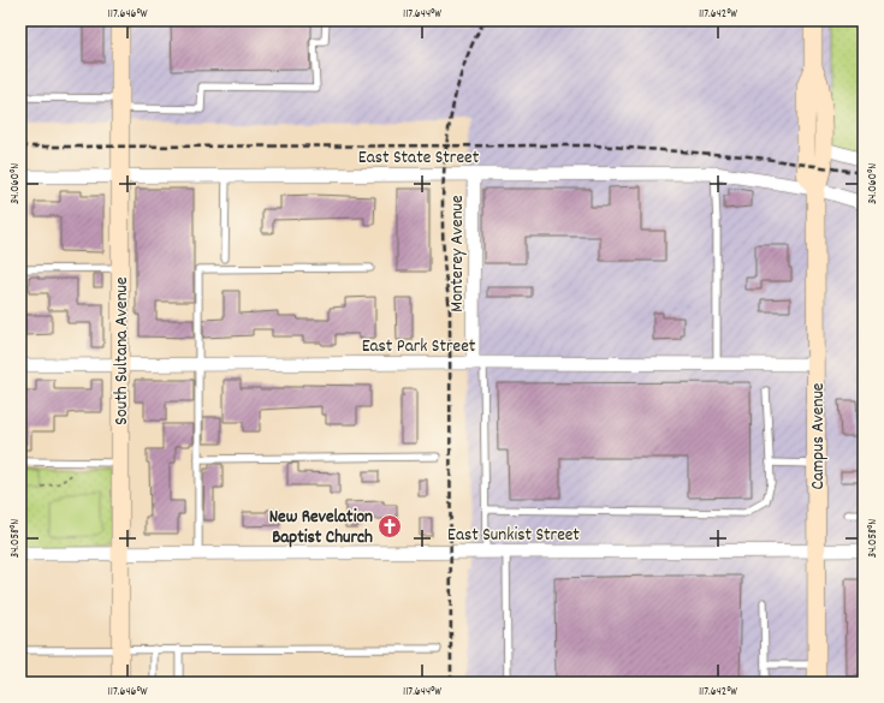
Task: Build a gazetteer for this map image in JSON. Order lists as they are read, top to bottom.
{
  "streets": {
    "street": [
      "East State Street",
      "Monterey Avenue",
      "East Park Street",
      "South Sultana Avenue",
      "Campus Avenue",
      "East Sunkist Street"
    ]
  },
  "crossings": [
    ["East State Street", "Monterey Avenue"],
    ["East State Street", "South Sultana Avenue"],
    ["East State Street", "Campus Avenue"],
    ["Monterey Avenue", "East Park Street"],
    ["East Park Street", "South Sultana Avenue"],
    ["East Park Street", "Campus Avenue"],
    ["South Sultana Avenue", "East Sunkist Street"],
    ["Campus Avenue", "East Sunkist Street"]
  ],
  "places": {
    "church": ["New Revelation Baptist Church"]
  },
  "coordinates": [
    "117.646°W",
    "117.644°W",
    "117.642°W",
    "34.060°N",
    "34.058°N"
  ]
}
